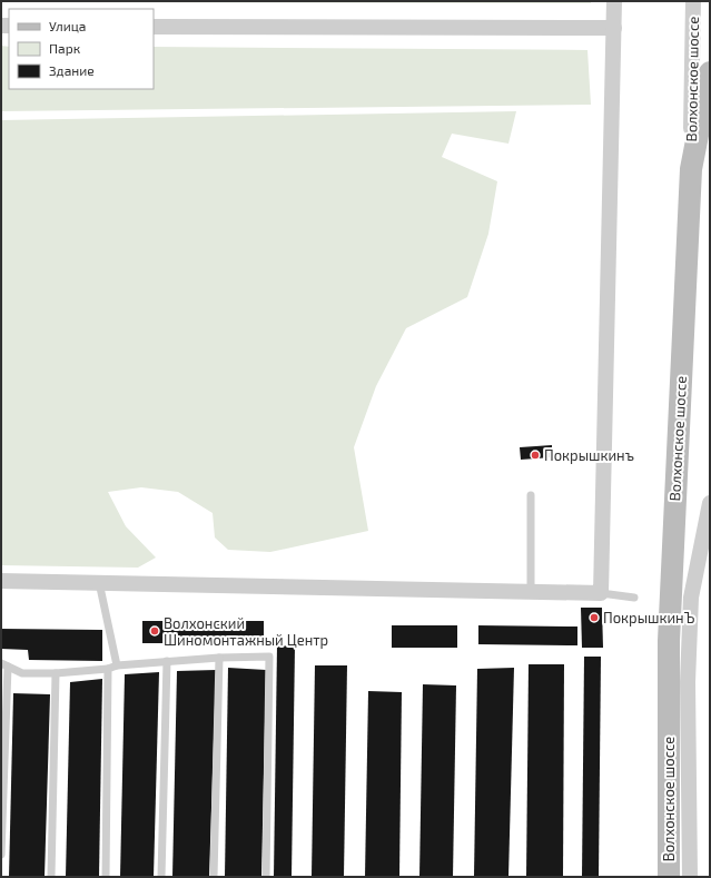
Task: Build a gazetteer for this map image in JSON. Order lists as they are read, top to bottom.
{
  "streets": {
    "main road": ["Волхонское шоссе"]
  },
  "places": ["Покрышкинъ", "ПокрышкинЪ", "Волхонский Шиномонтажный Центр"],
  "legend": ["Улица", "Парк", "Здание"]
}
